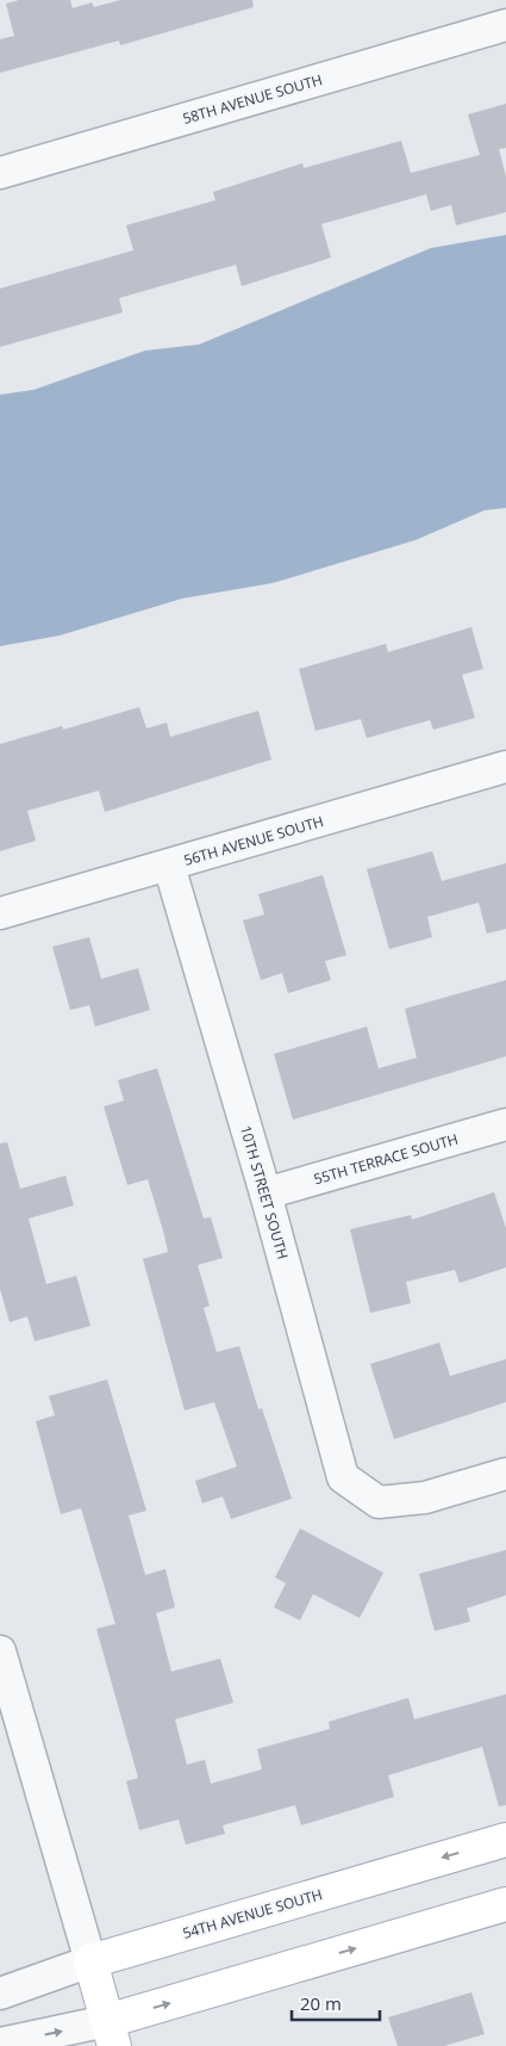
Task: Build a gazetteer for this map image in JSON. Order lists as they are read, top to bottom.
{
  "streets": {
    "main road": ["54TH AVENUE SOUTH"],
    "street": [
      "58TH AVENUE SOUTH",
      "56TH AVENUE SOUTH",
      "55TH TERRACE SOUTH",
      "10TH STREET SOUTH"
    ]
  },
  "crossings": [
    ["56TH AVENUE SOUTH", "10TH STREET SOUTH"],
    ["55TH TERRACE SOUTH", "10TH STREET SOUTH"]
  ],
  "scale_bar": "20 m"
}
